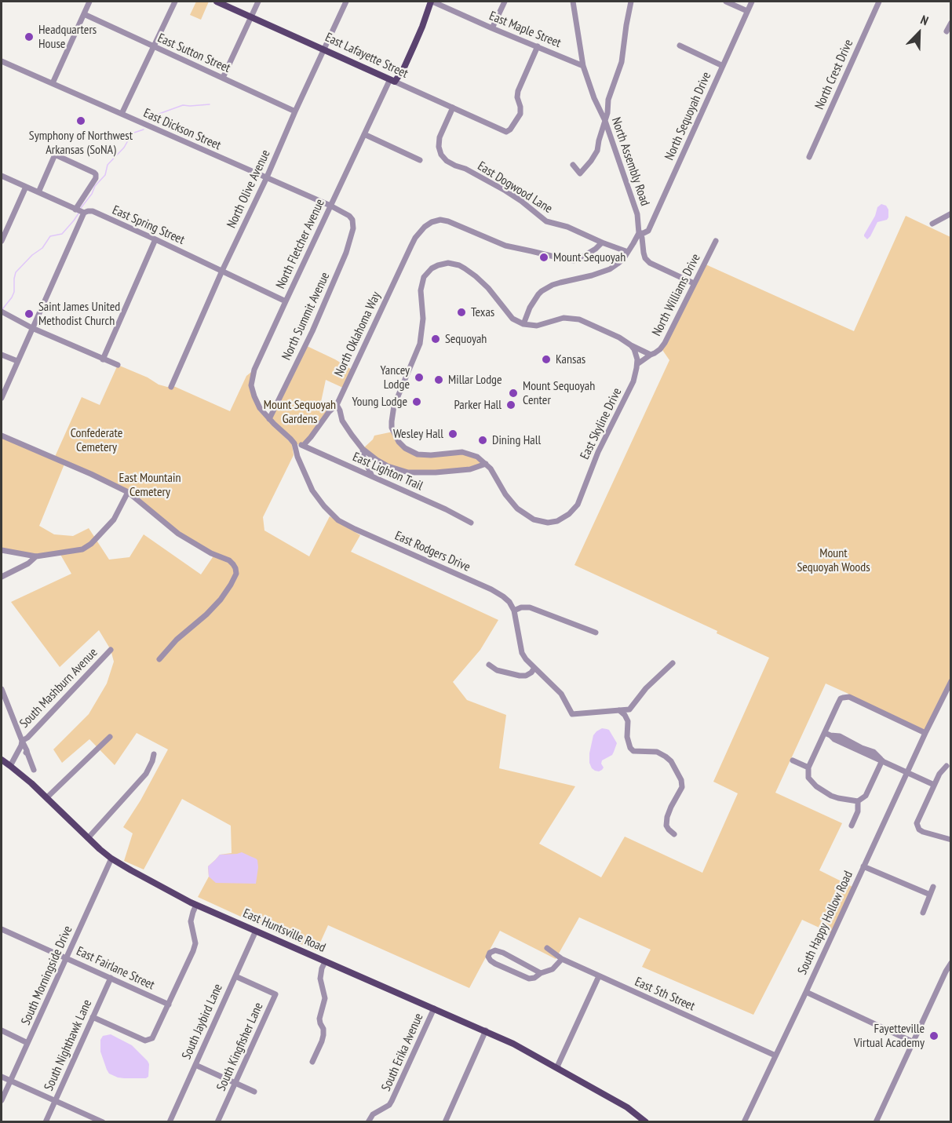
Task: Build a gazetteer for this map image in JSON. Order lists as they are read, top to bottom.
{
  "streets": {
    "main road": ["East Lafayette Street", "East Huntsville Road"],
    "street": [
      "East Maple Street",
      "East Sutton Street",
      "North Crest Drive",
      "North Sequoyah Drive",
      "East Dickson Street",
      "North Assembly Road",
      "East Dogwood Lane",
      "North Olive Avenue",
      "East Spring Street",
      "North Fletcher Avenue",
      "North Williams Drive",
      "North Summit Avenue",
      "North Oklahoma Way",
      "East Skyline Drive",
      "East Lighton Trail",
      "East Rodgers Drive",
      "South Mashburn Avenue",
      "South Happy Hollow Road",
      "East Fairlane Street",
      "South Morningside Drive",
      "East 5th Street",
      "South Jaybird Lane",
      "South Nighthawk Lane",
      "South Kingfisher Lane",
      "South Erika Avenue"
    ]
  },
  "crossings": [
    ["East Maple Street", "East Lafayette Street"],
    ["East Maple Street", "North Assembly Road"],
    ["East Sutton Street", "North Olive Avenue"],
    ["East Lafayette Street", "East Dogwood Lane"],
    ["East Lafayette Street", "North Olive Avenue"],
    ["East Lafayette Street", "North Fletcher Avenue"],
    ["North Sequoyah Drive", "North Assembly Road"],
    ["East Dickson Street", "North Olive Avenue"],
    ["East Dickson Street", "North Fletcher Avenue"],
    ["East Dickson Street", "North Summit Avenue"],
    ["North Assembly Road", "North Williams Drive"],
    ["East Dogwood Lane", "North Oklahoma Way"],
    ["North Olive Avenue", "East Spring Street"],
    ["East Spring Street", "North Fletcher Avenue"],
    ["North Fletcher Avenue", "North Summit Avenue"],
    ["North Fletcher Avenue", "East Rodgers Drive"],
    ["North Williams Drive", "East Skyline Drive"],
    ["North Summit Avenue", "East Rodgers Drive"],
    ["North Oklahoma Way", "East Lighton Trail"],
    ["East Lighton Trail", "East Rodgers Drive"],
    ["South Happy Hollow Road", "East 5th Street"],
    ["East Huntsville Road", "South Morningside Drive"],
    ["East Huntsville Road", "South Jaybird Lane"],
    ["East Huntsville Road", "South Erika Avenue"],
    ["East Fairlane Street", "South Morningside Drive"],
    ["East Fairlane Street", "South Nighthawk Lane"],
    ["South Jaybird Lane", "South Kingfisher Lane"]
  ],
  "parks": [
    "Mount Sequoyah Gardens",
    "Confederate Cemetery",
    "East Mountain Cemetery",
    "Mount Sequoyah Woods"
  ],
  "places": [
    "Headquarters House",
    "Symphony of Northwest Arkansas (SoNA)",
    "Mount Sequoyah",
    "Texas",
    "Saint James United Methodist Church",
    "Sequoyah",
    "Kansas",
    "Yancey Lodge",
    "Millar Lodge",
    "Mount Sequoyah Center",
    "Young Lodge",
    "Parker Hall",
    "Wesley Hall",
    "Dining Hall",
    "Fayetteville Virtual Academy"
  ],
  "north": "top right"
}
